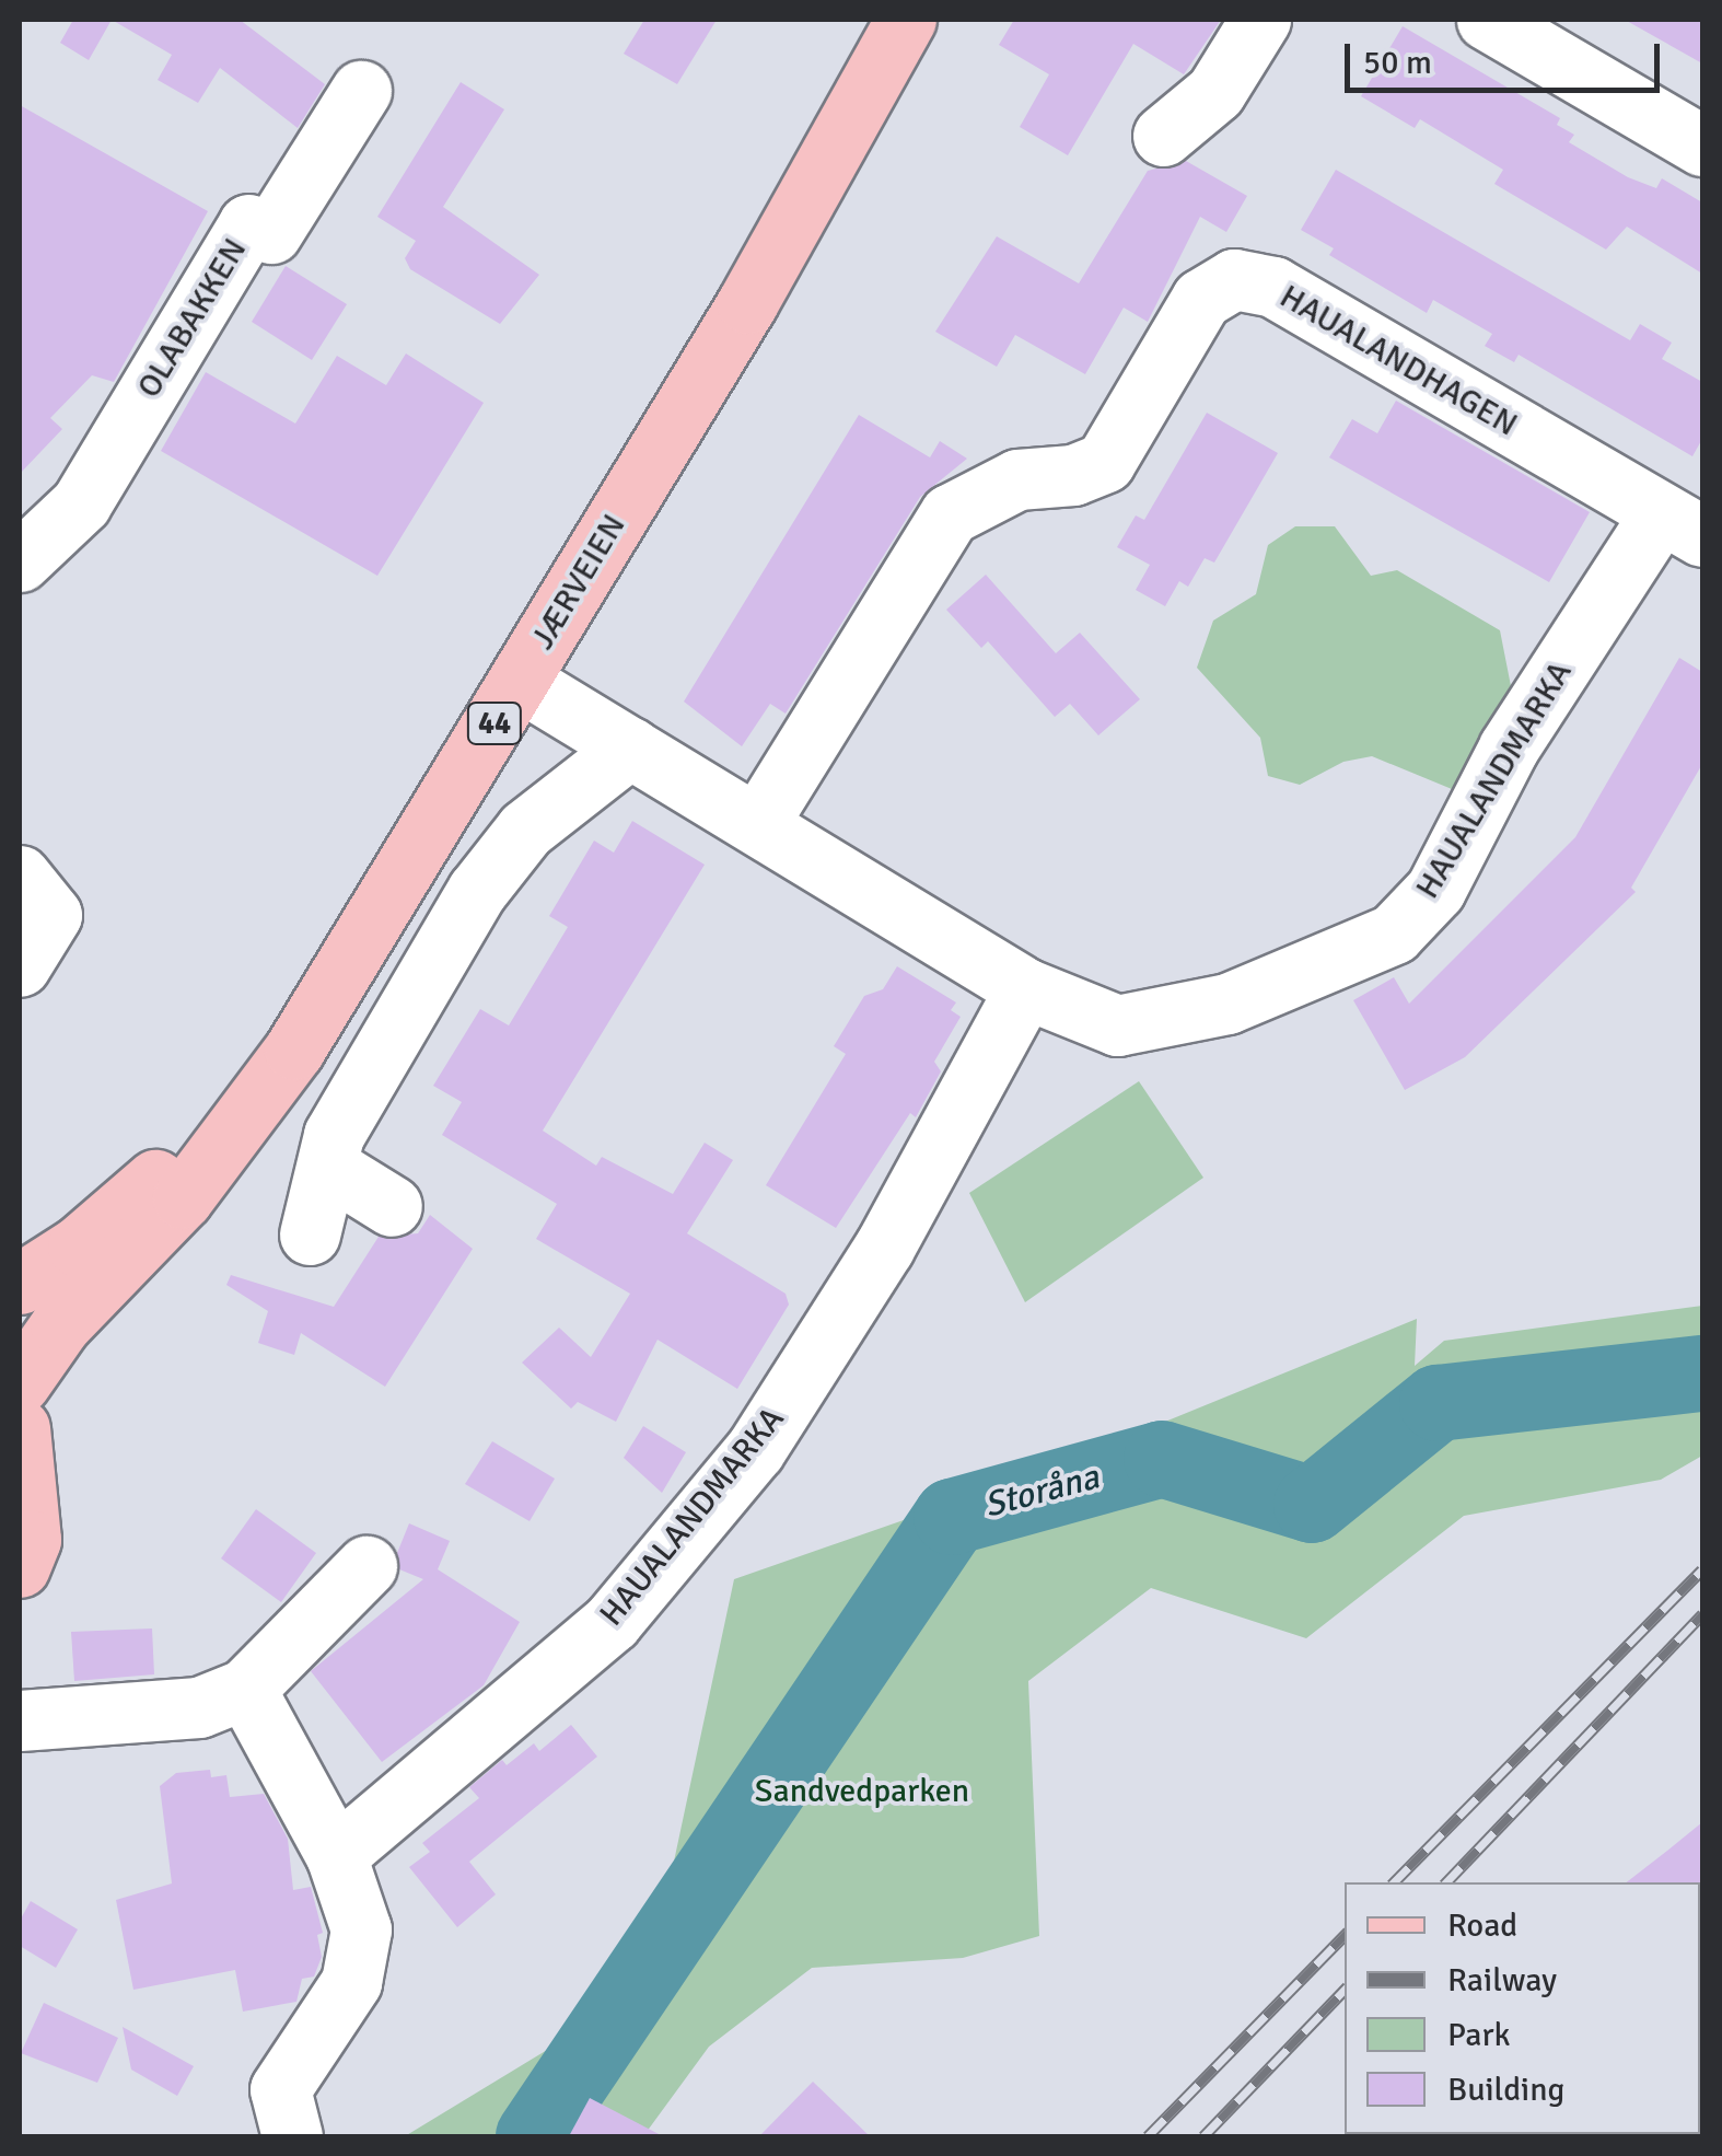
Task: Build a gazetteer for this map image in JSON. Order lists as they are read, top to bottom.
{
  "streets": {
    "main road": ["JÆRVEIEN", "44"],
    "street": ["OLABAKKEN", "HAUALANDHAGEN", "HAUALANDMARKA"]
  },
  "crossings": [
    ["HAUALANDHAGEN", "HAUALANDMARKA"],
    ["JÆRVEIEN", "HAUALANDMARKA"]
  ],
  "water": ["Storåna"],
  "parks": ["Sandvedparken"],
  "legend": [
    "Road",
    "Railway",
    "Park",
    "Building"
  ],
  "scale_bar": "50 m"
}
